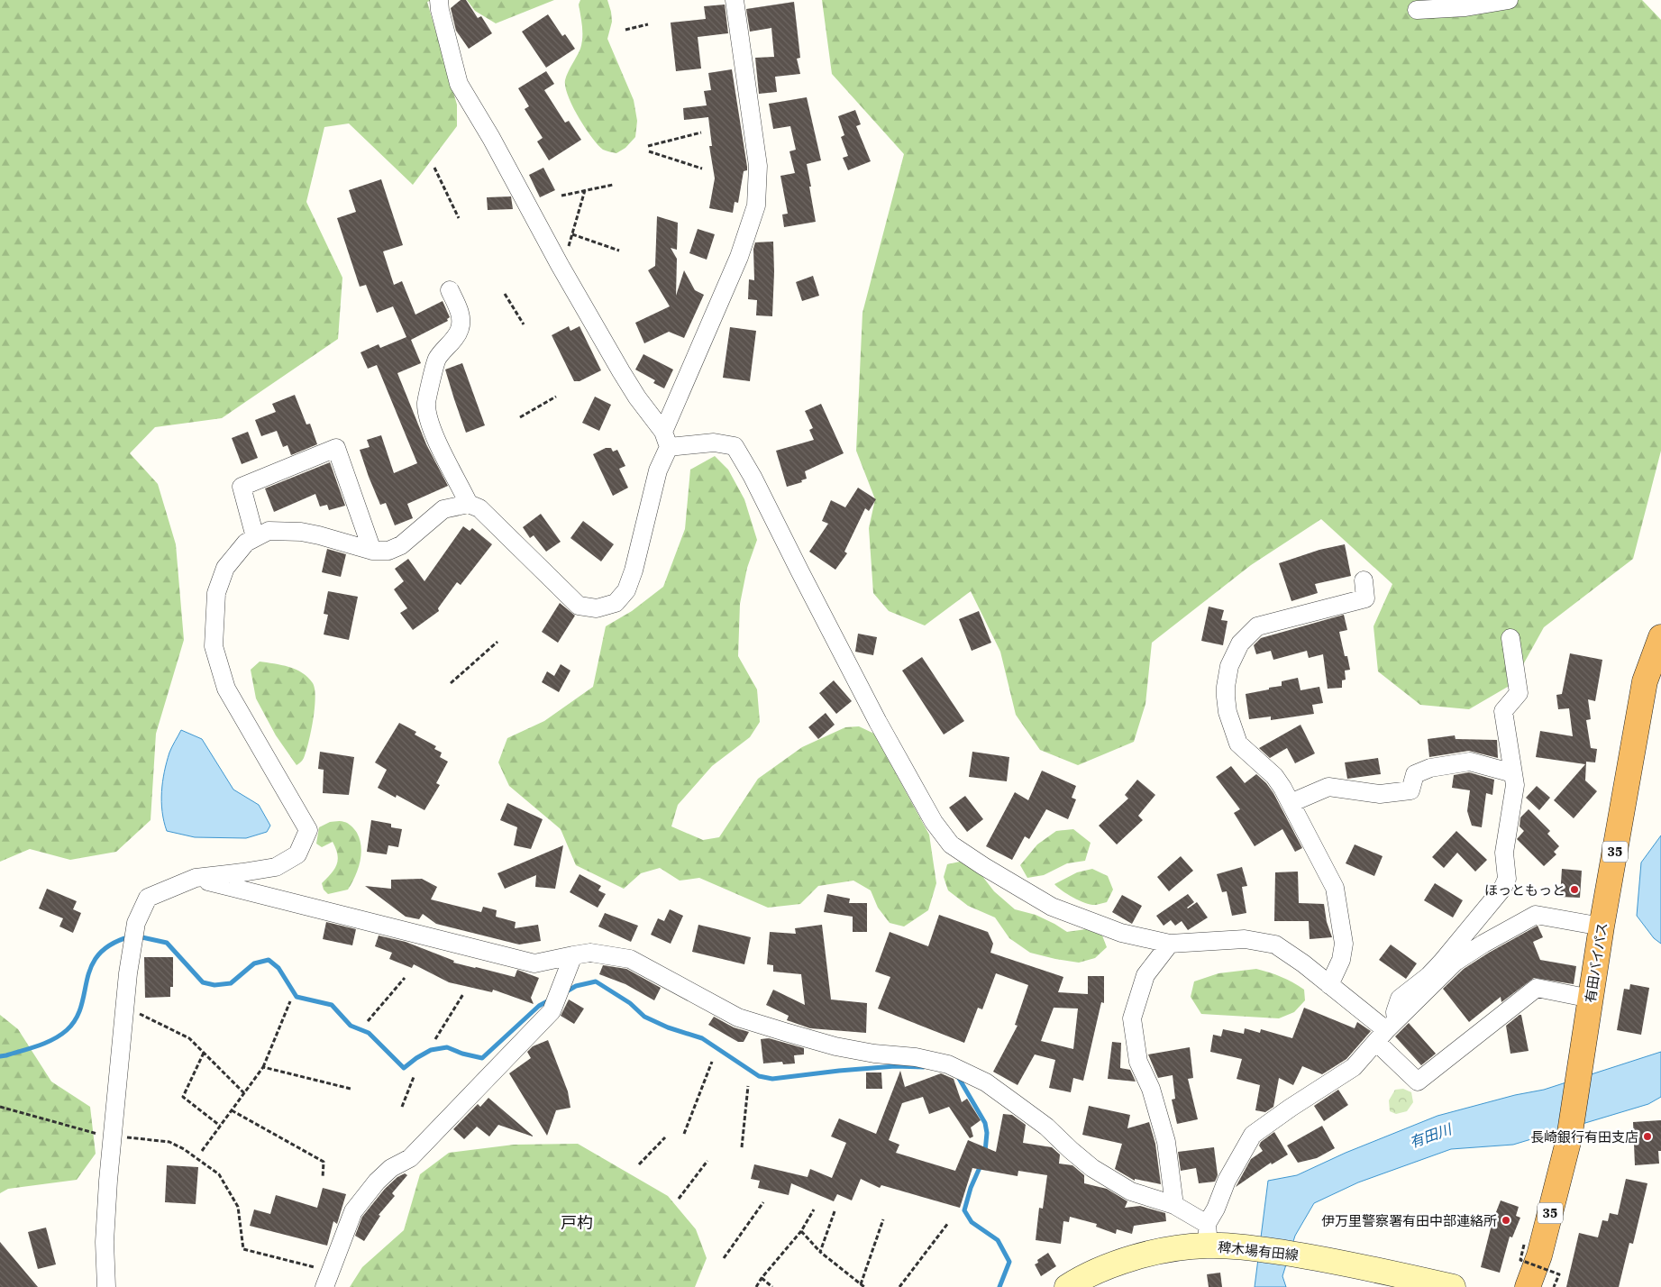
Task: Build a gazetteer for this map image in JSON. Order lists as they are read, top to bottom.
{
  "streets": {
    "highway": ["35", "有田バイパス"],
    "main road": ["稗木場有田線"]
  },
  "districts": ["戸杓"],
  "water": ["有田川"],
  "places": ["ほっともっと", "長崎銀行有田支店", "伊万里警察署有田中部連絡所"]
}
